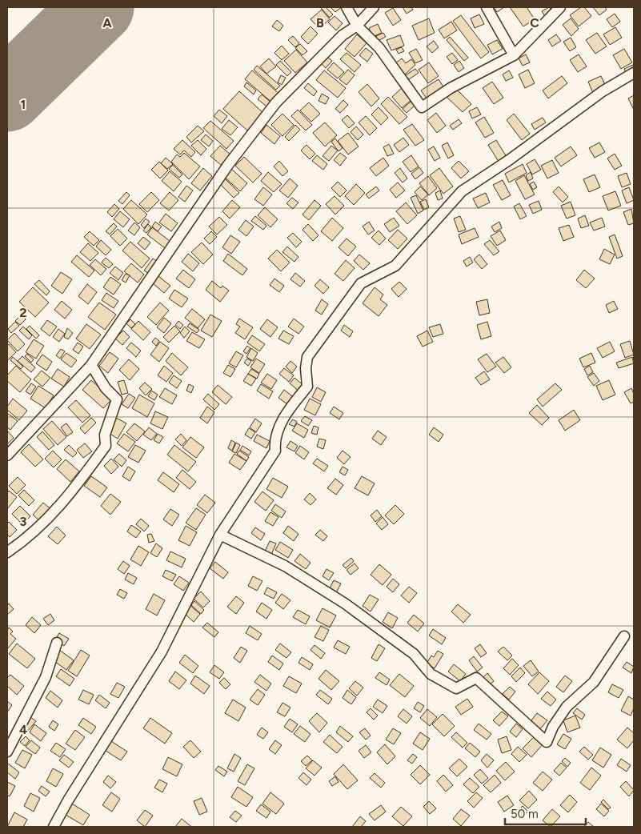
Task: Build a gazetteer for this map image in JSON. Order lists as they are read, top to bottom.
{
  "scale_bar": "50 m",
  "grid": {
    "columns": ["A", "B", "C"],
    "rows": [
      "1",
      "2",
      "3",
      "4"
    ]
  }
}
